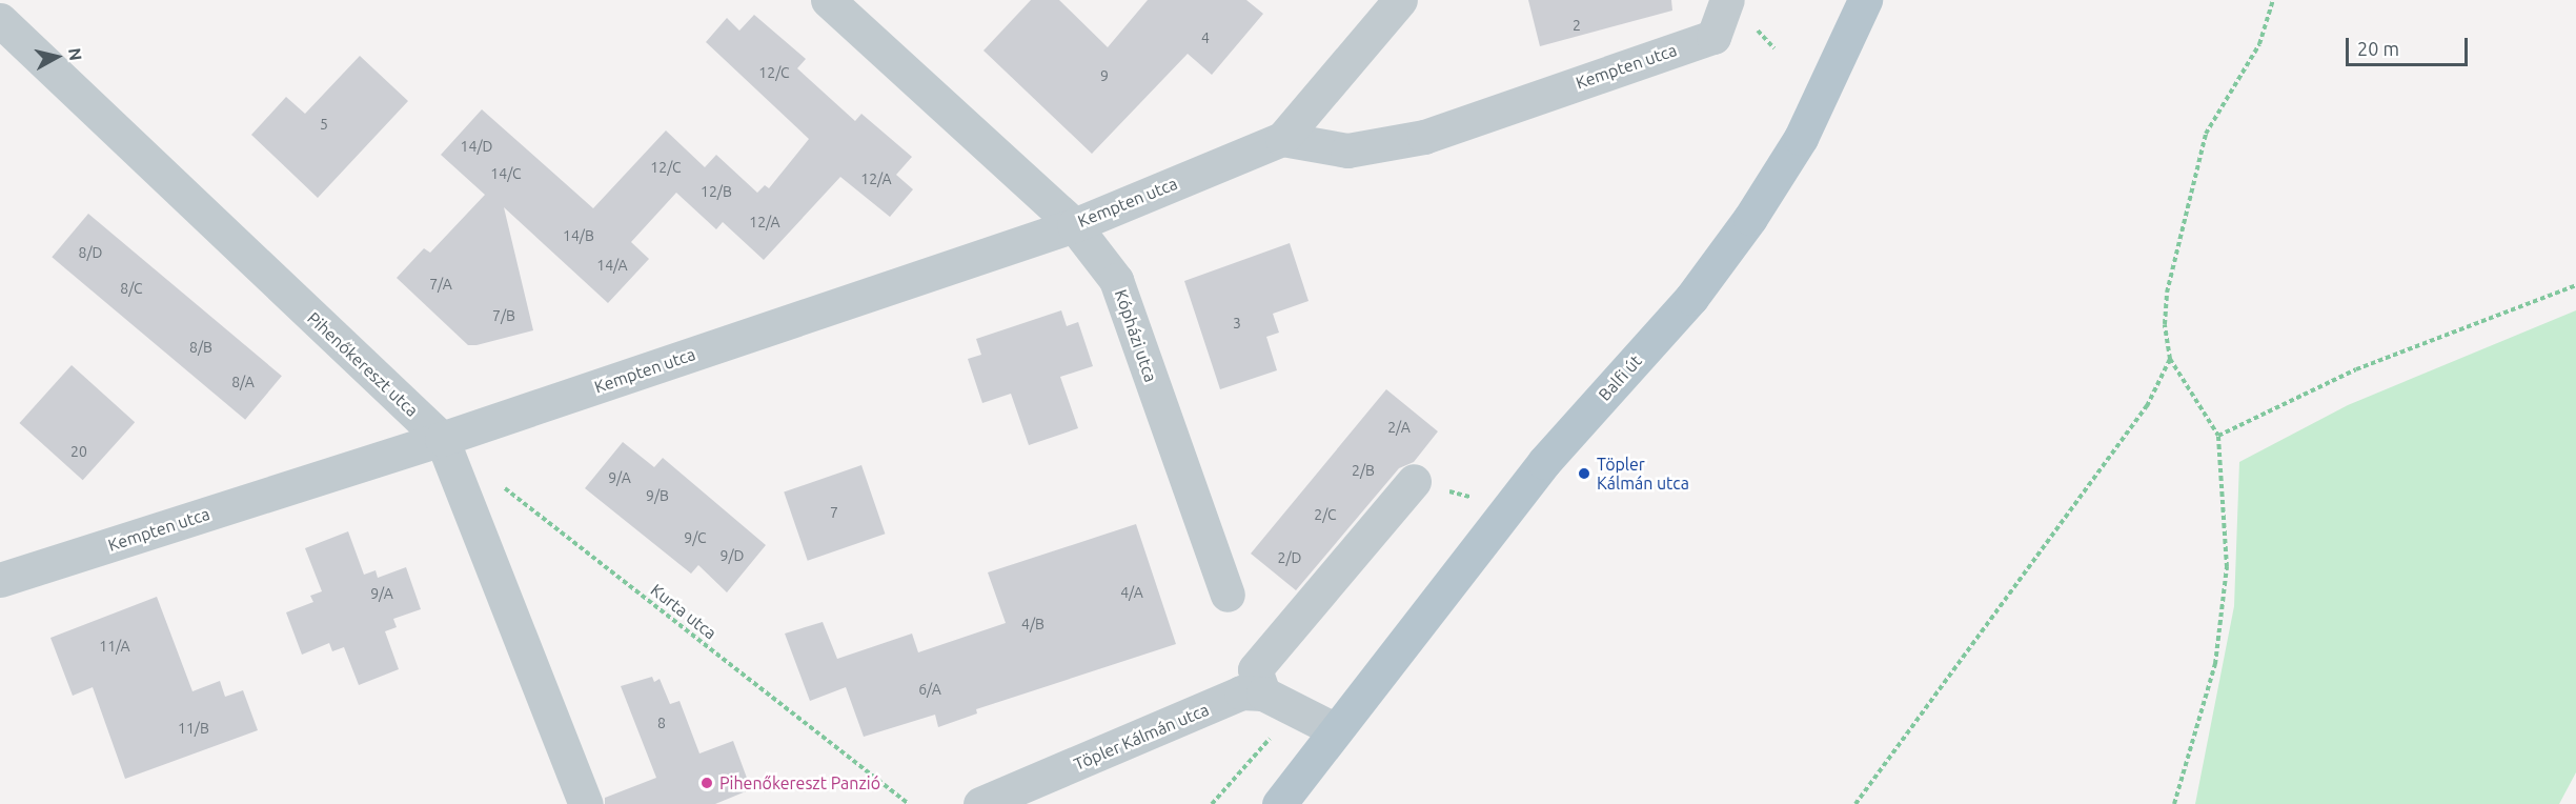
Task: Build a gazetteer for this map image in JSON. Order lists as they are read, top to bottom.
{
  "streets": {
    "main road": ["Balfi út"],
    "street": [
      "Kempten utca",
      "Kópházi utca",
      "Pihenőkereszt utca",
      "Töpler Kálmán utca"
    ],
    "path": ["Kurta utca"]
  },
  "crossings": [
    ["Kempten utca", "Kópházi utca"],
    ["Kempten utca", "Pihenőkereszt utca"]
  ],
  "places": ["Töpler Kálmán utca", "Pihenőkereszt Panzió"],
  "house_numbers": [
    "2",
    "4",
    "12/C",
    "9",
    "5",
    "14/D",
    "12/C",
    "14/C",
    "12/A",
    "12/B",
    "12/A",
    "14/B",
    "8/D",
    "14/A",
    "7/A",
    "8/C",
    "7/B",
    "3",
    "8/B",
    "8/A",
    "2/A",
    "20",
    "2/B",
    "9/A",
    "9/B",
    "7",
    "2/C",
    "9/C",
    "9/D",
    "2/D",
    "4/A",
    "9/A",
    "4/B",
    "11/A",
    "6/A",
    "8",
    "11/B"
  ],
  "scale_bar": "20 m",
  "north": "right"
}
